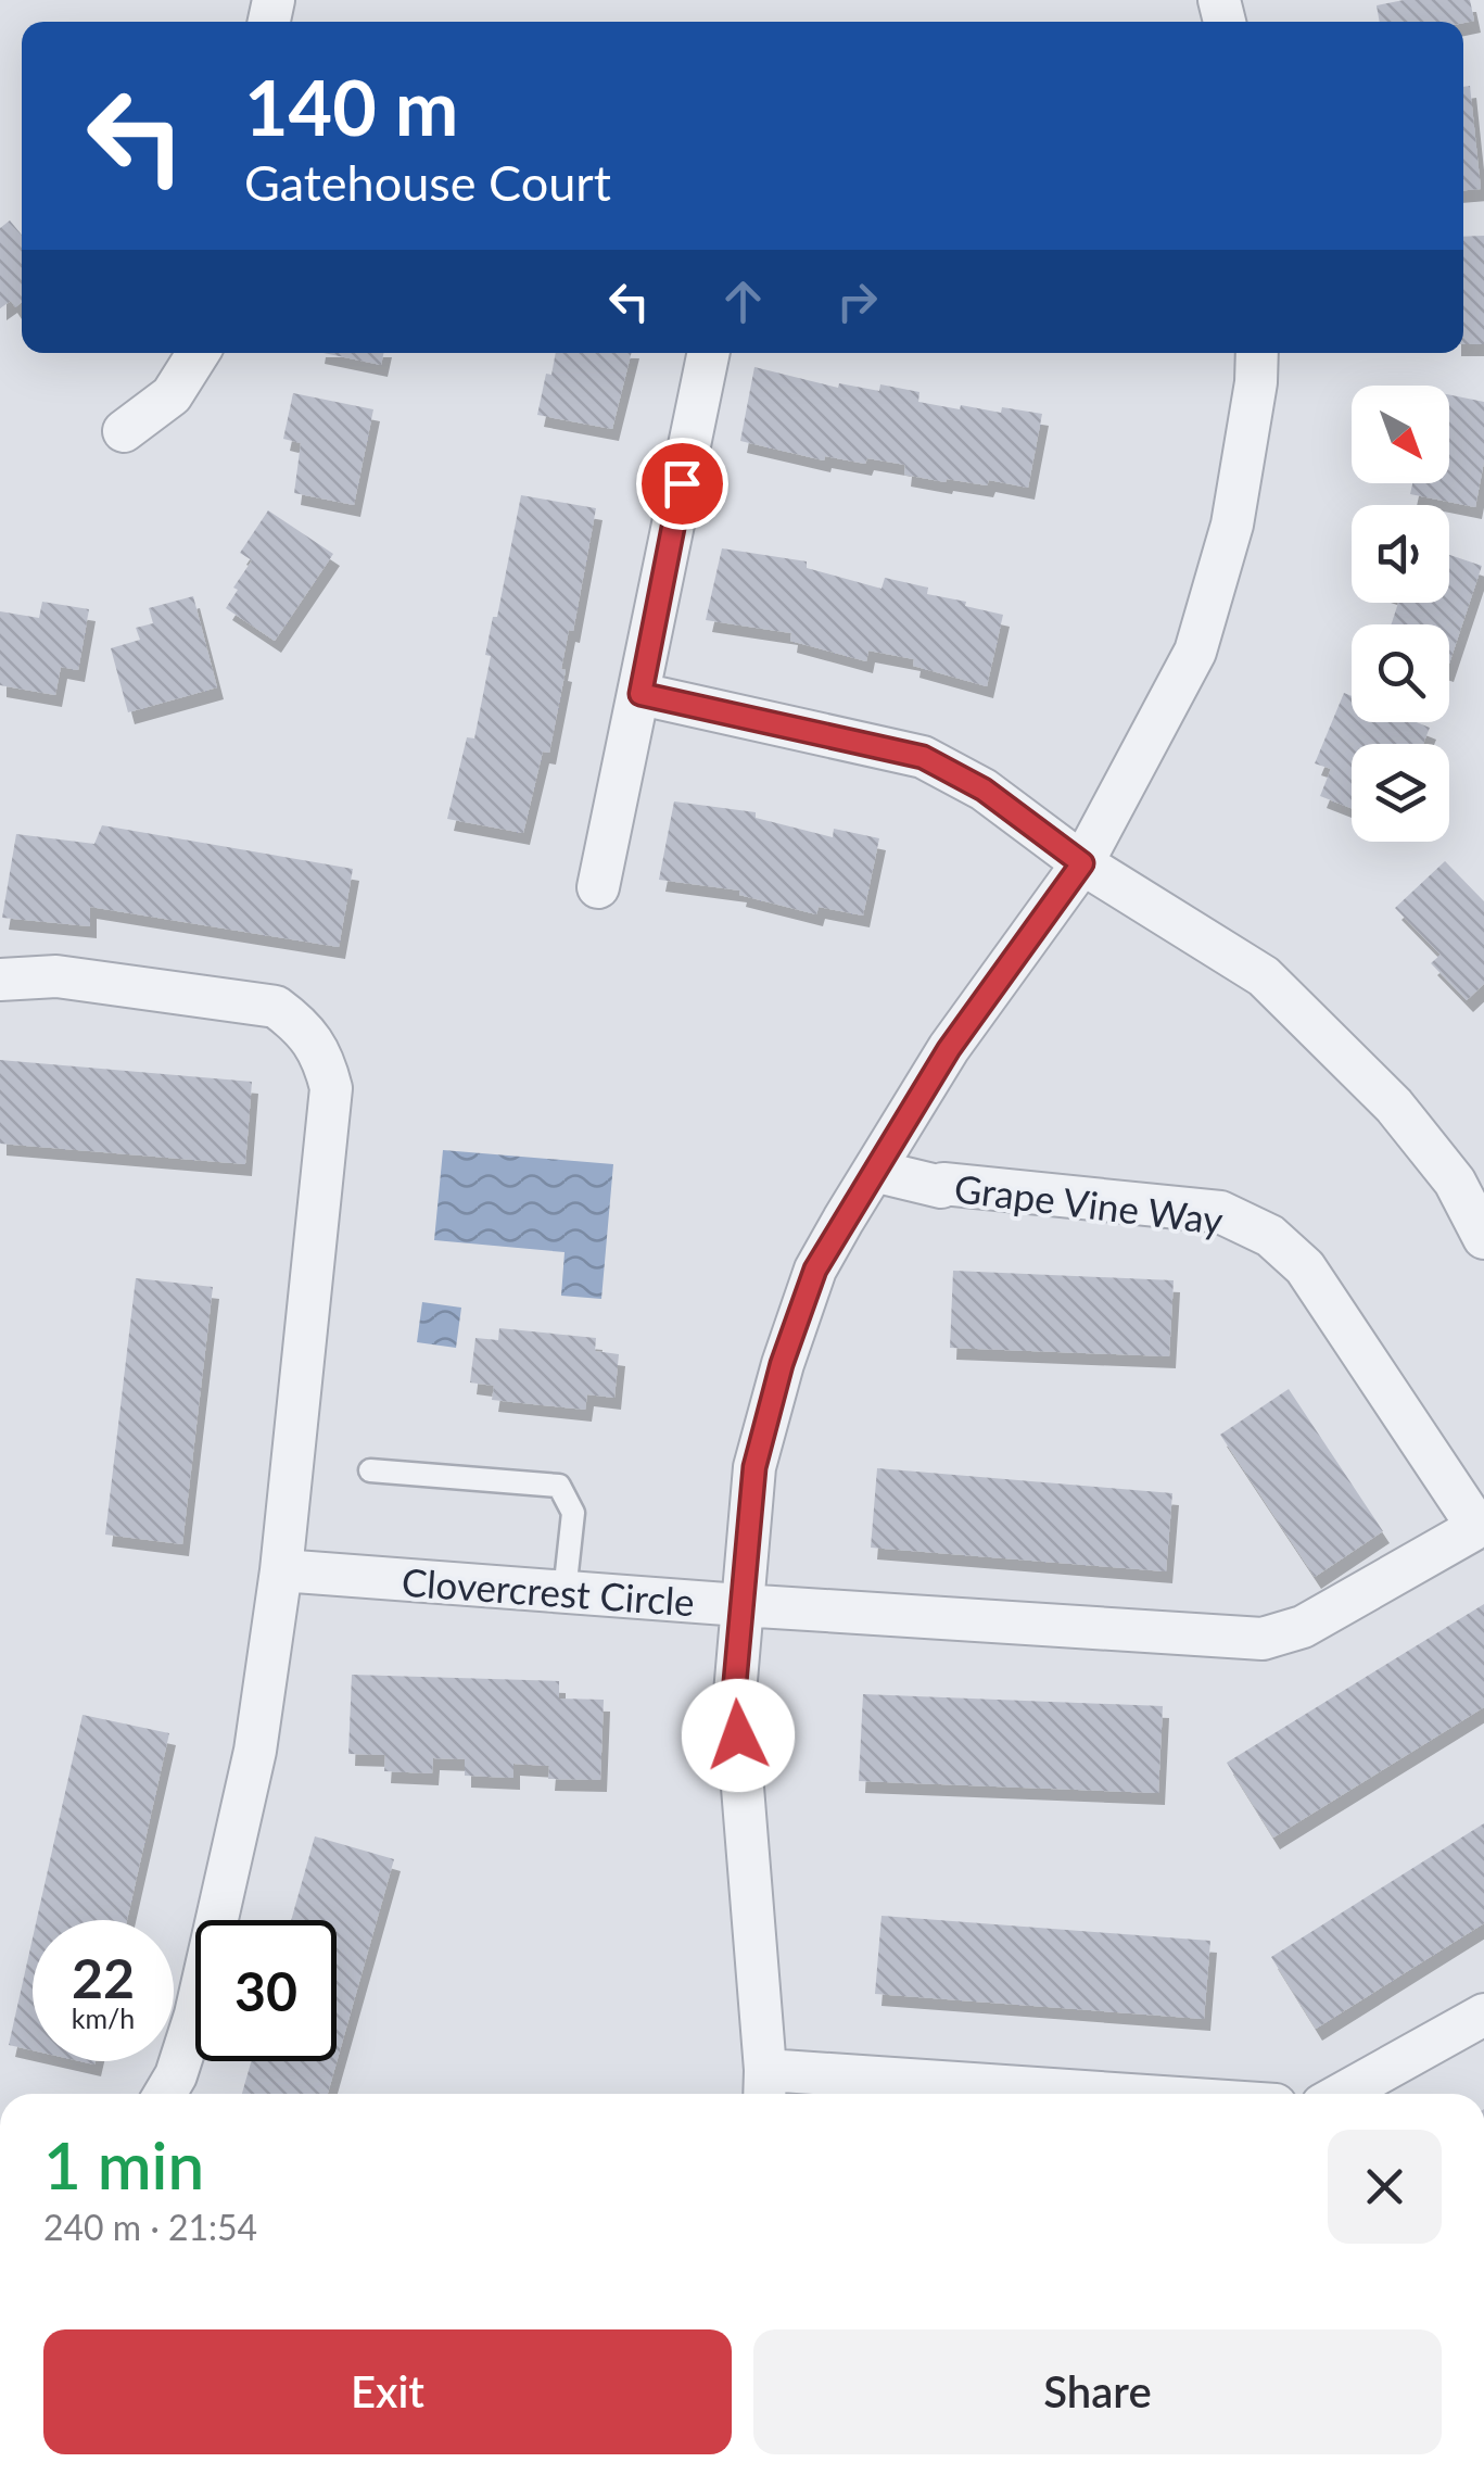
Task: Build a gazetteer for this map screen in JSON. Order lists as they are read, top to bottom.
{
  "streets": {
    "street": ["Grape Vine Way", "Clovercrest Circle"]
  },
  "crossings": [
    ["Grape Vine Way", "Clovercrest Circle"]
  ],
  "north": "bottom right",
  "page": {
    "turn": ["140 m", "Gatehouse Court"],
    "speed": "22 km/h",
    "limit": "30",
    "heading": ["1 min", "240 m · 21:54"],
    "buttons": ["Exit", "Share"]
  }
}
